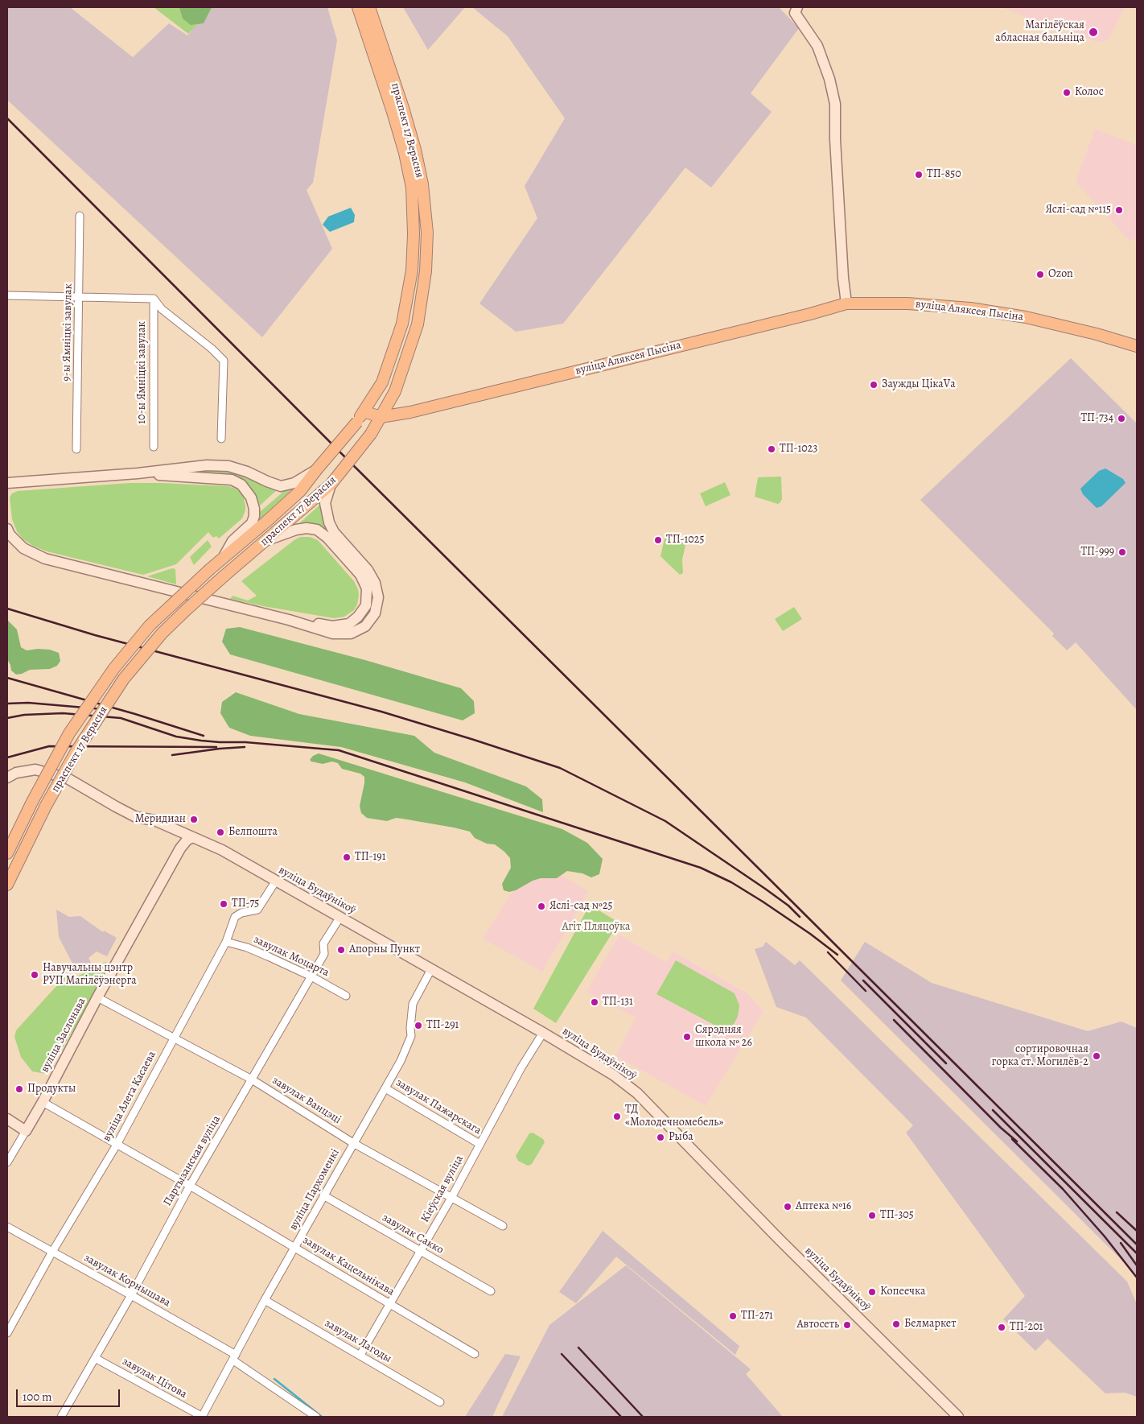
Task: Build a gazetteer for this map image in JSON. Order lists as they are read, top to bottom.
{
  "streets": {
    "main road": [
      "праспект 17 Верасня",
      "вуліца Аляксея Пысіна",
      "вуліца Будаўнікоў",
      "вуліца Заслонава"
    ],
    "street": [
      "9-ы Ямніцкі завулак",
      "10-ы Ямніцкі завулак",
      "завулак Моцарта",
      "вуліца Алега Касаева",
      "завулак Ванцэці",
      "завулак Пажарскага",
      "Партызанская вуліца",
      "Кіеўская вуліца",
      "вуліца Пархоменкі",
      "завулак Сакко",
      "завулак Кацельнікава",
      "завулак Корнышава",
      "завулак Лагоды",
      "завулак Цітова"
    ]
  },
  "crossings": [
    ["праспект 17 Верасня", "вуліца Аляксея Пысіна"],
    ["вуліца Будаўнікоў", "вуліца Заслонава"],
    ["вуліца Будаўнікоў", "вуліца Алега Касаева"],
    ["вуліца Будаўнікоў", "Партызанская вуліца"],
    ["вуліца Будаўнікоў", "Кіеўская вуліца"],
    ["вуліца Будаўнікоў", "вуліца Пархоменкі"],
    ["завулак Моцарта", "вуліца Алега Касаева"],
    ["завулак Моцарта", "Партызанская вуліца"],
    ["вуліца Заслонава", "завулак Ванцэці"],
    ["вуліца Заслонава", "завулак Кацельнікава"],
    ["вуліца Алега Касаева", "завулак Ванцэці"],
    ["вуліца Алега Касаева", "завулак Кацельнікава"],
    ["вуліца Алега Касаева", "завулак Корнышава"],
    ["завулак Ванцэці", "Партызанская вуліца"],
    ["завулак Ванцэці", "Кіеўская вуліца"],
    ["завулак Ванцэці", "вуліца Пархоменкі"],
    ["завулак Пажарскага", "Кіеўская вуліца"],
    ["завулак Пажарскага", "вуліца Пархоменкі"],
    ["Партызанская вуліца", "завулак Кацельнікава"],
    ["Партызанская вуліца", "завулак Корнышава"],
    ["Партызанская вуліца", "завулак Цітова"],
    ["Кіеўская вуліца", "завулак Сакко"],
    ["Кіеўская вуліца", "завулак Кацельнікава"],
    ["Кіеўская вуліца", "завулак Лагоды"],
    ["вуліца Пархоменкі", "завулак Сакко"],
    ["вуліца Пархоменкі", "завулак Кацельнікава"],
    ["вуліца Пархоменкі", "завулак Корнышава"],
    ["вуліца Пархоменкі", "завулак Лагоды"],
    ["вуліца Пархоменкі", "завулак Цітова"]
  ],
  "parks": ["Агіт Пляцоўка"],
  "places": [
    "Магілёўская абласная бальніца",
    "Колос",
    "ТП-850",
    "Яслі-сад №115",
    "Ozon",
    "Заужды ЦікаVа",
    "ТП-734",
    "ТП-1023",
    "ТП-1025",
    "ТП-999",
    "Меридиан",
    "Белпошта",
    "ТП-191",
    "ТП-75",
    "Яслі-сад №25",
    "Апорны Пункт",
    "Навучальны цэнтр РУП Магілёўэнерга",
    "ТП-131",
    "ТП-291",
    "Сярэдняя школа № 26",
    "сортировочная горка ст. Могилёв-2",
    "Продукты",
    "ТД «Молодечномебель»",
    "Рыба",
    "Аптека №16",
    "ТП-305",
    "Копеечка",
    "ТП-271",
    "Белмаркет",
    "Автосеть",
    "ТП-201"
  ],
  "scale_bar": "100 m"
}
